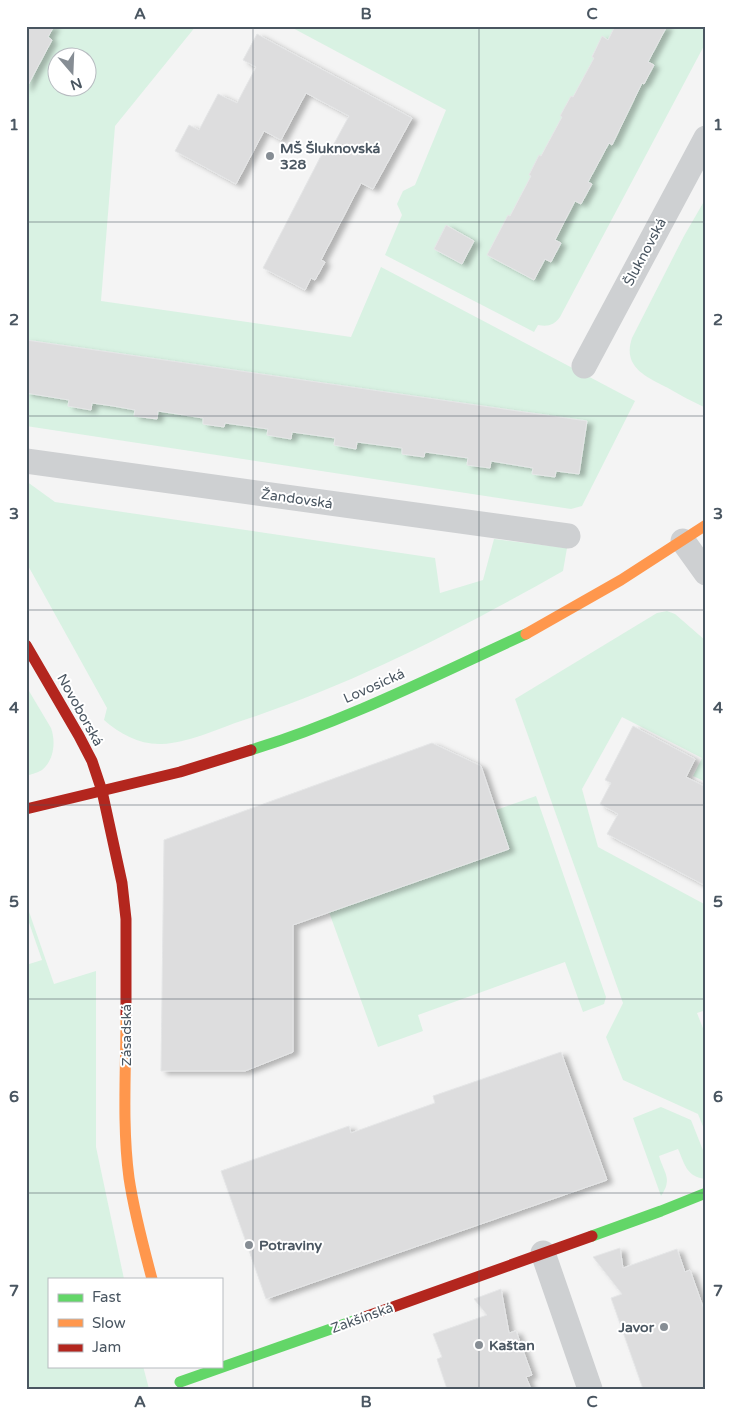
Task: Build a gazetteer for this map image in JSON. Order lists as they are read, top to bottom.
{
  "streets": {
    "street": [
      "Šluknovská",
      "Žandovská",
      "Lovosická",
      "Novoborská",
      "Zásadská",
      "Zakšínská"
    ]
  },
  "crossings": [
    ["Lovosická", "Novoborská"],
    ["Lovosická", "Zásadská"],
    ["Novoborská", "Zásadská"]
  ],
  "places": [
    "MŠ Šluknovská 328",
    "Potraviny",
    "Javor",
    "Kaštan"
  ],
  "legend": ["Fast", "Slow", "Jam"],
  "north": "bottom",
  "grid": {
    "columns": ["A", "B", "C"],
    "rows": [
      "1",
      "2",
      "3",
      "4",
      "5",
      "6",
      "7"
    ]
  }
}
